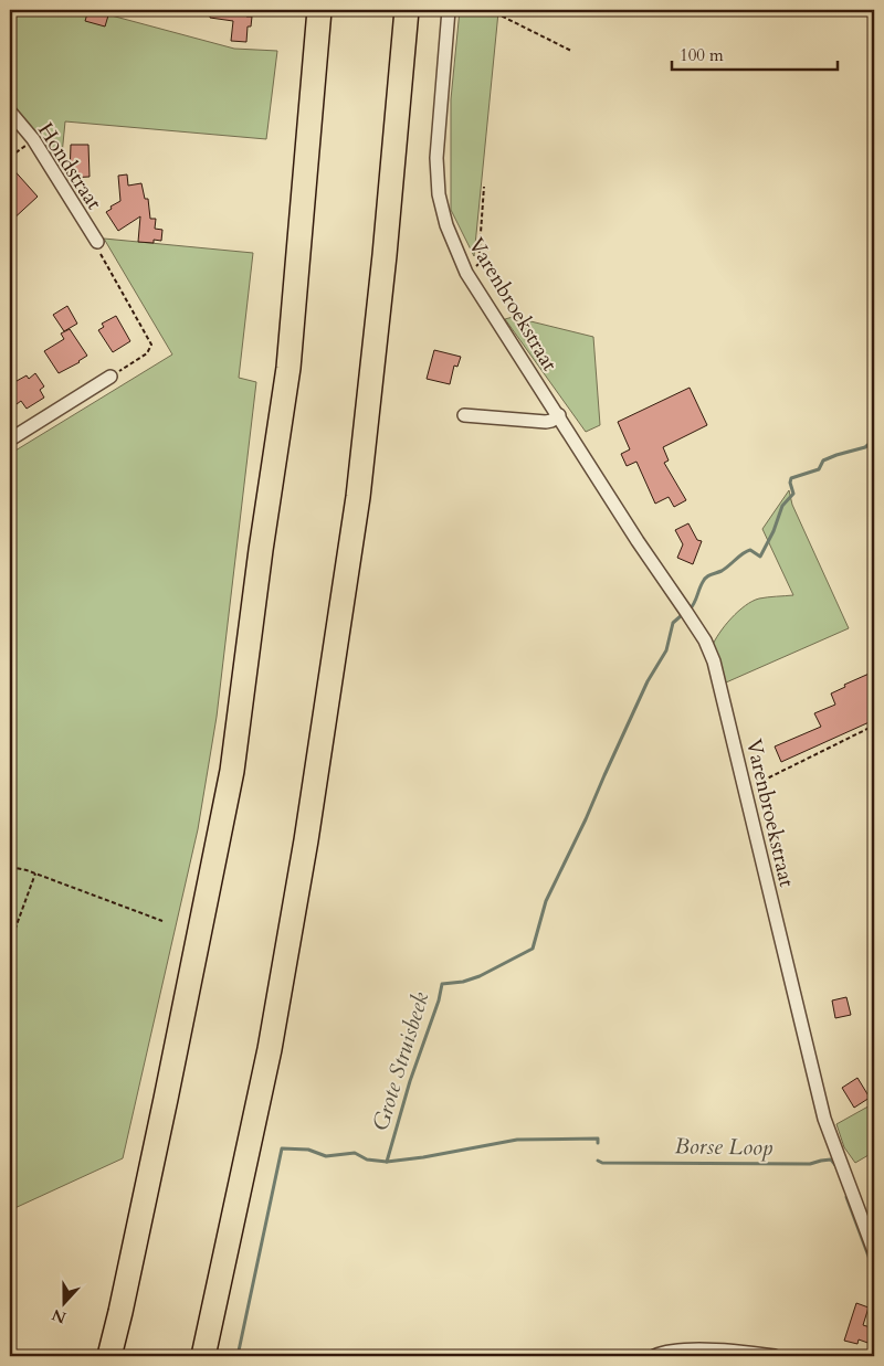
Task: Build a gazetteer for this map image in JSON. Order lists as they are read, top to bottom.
{
  "streets": {
    "street": ["Hondstraat", "Varenbroekstraat"]
  },
  "water": ["Grote Struisbeek", "Borse Loop"],
  "scale_bar": "100 m",
  "north": "bottom"
}
